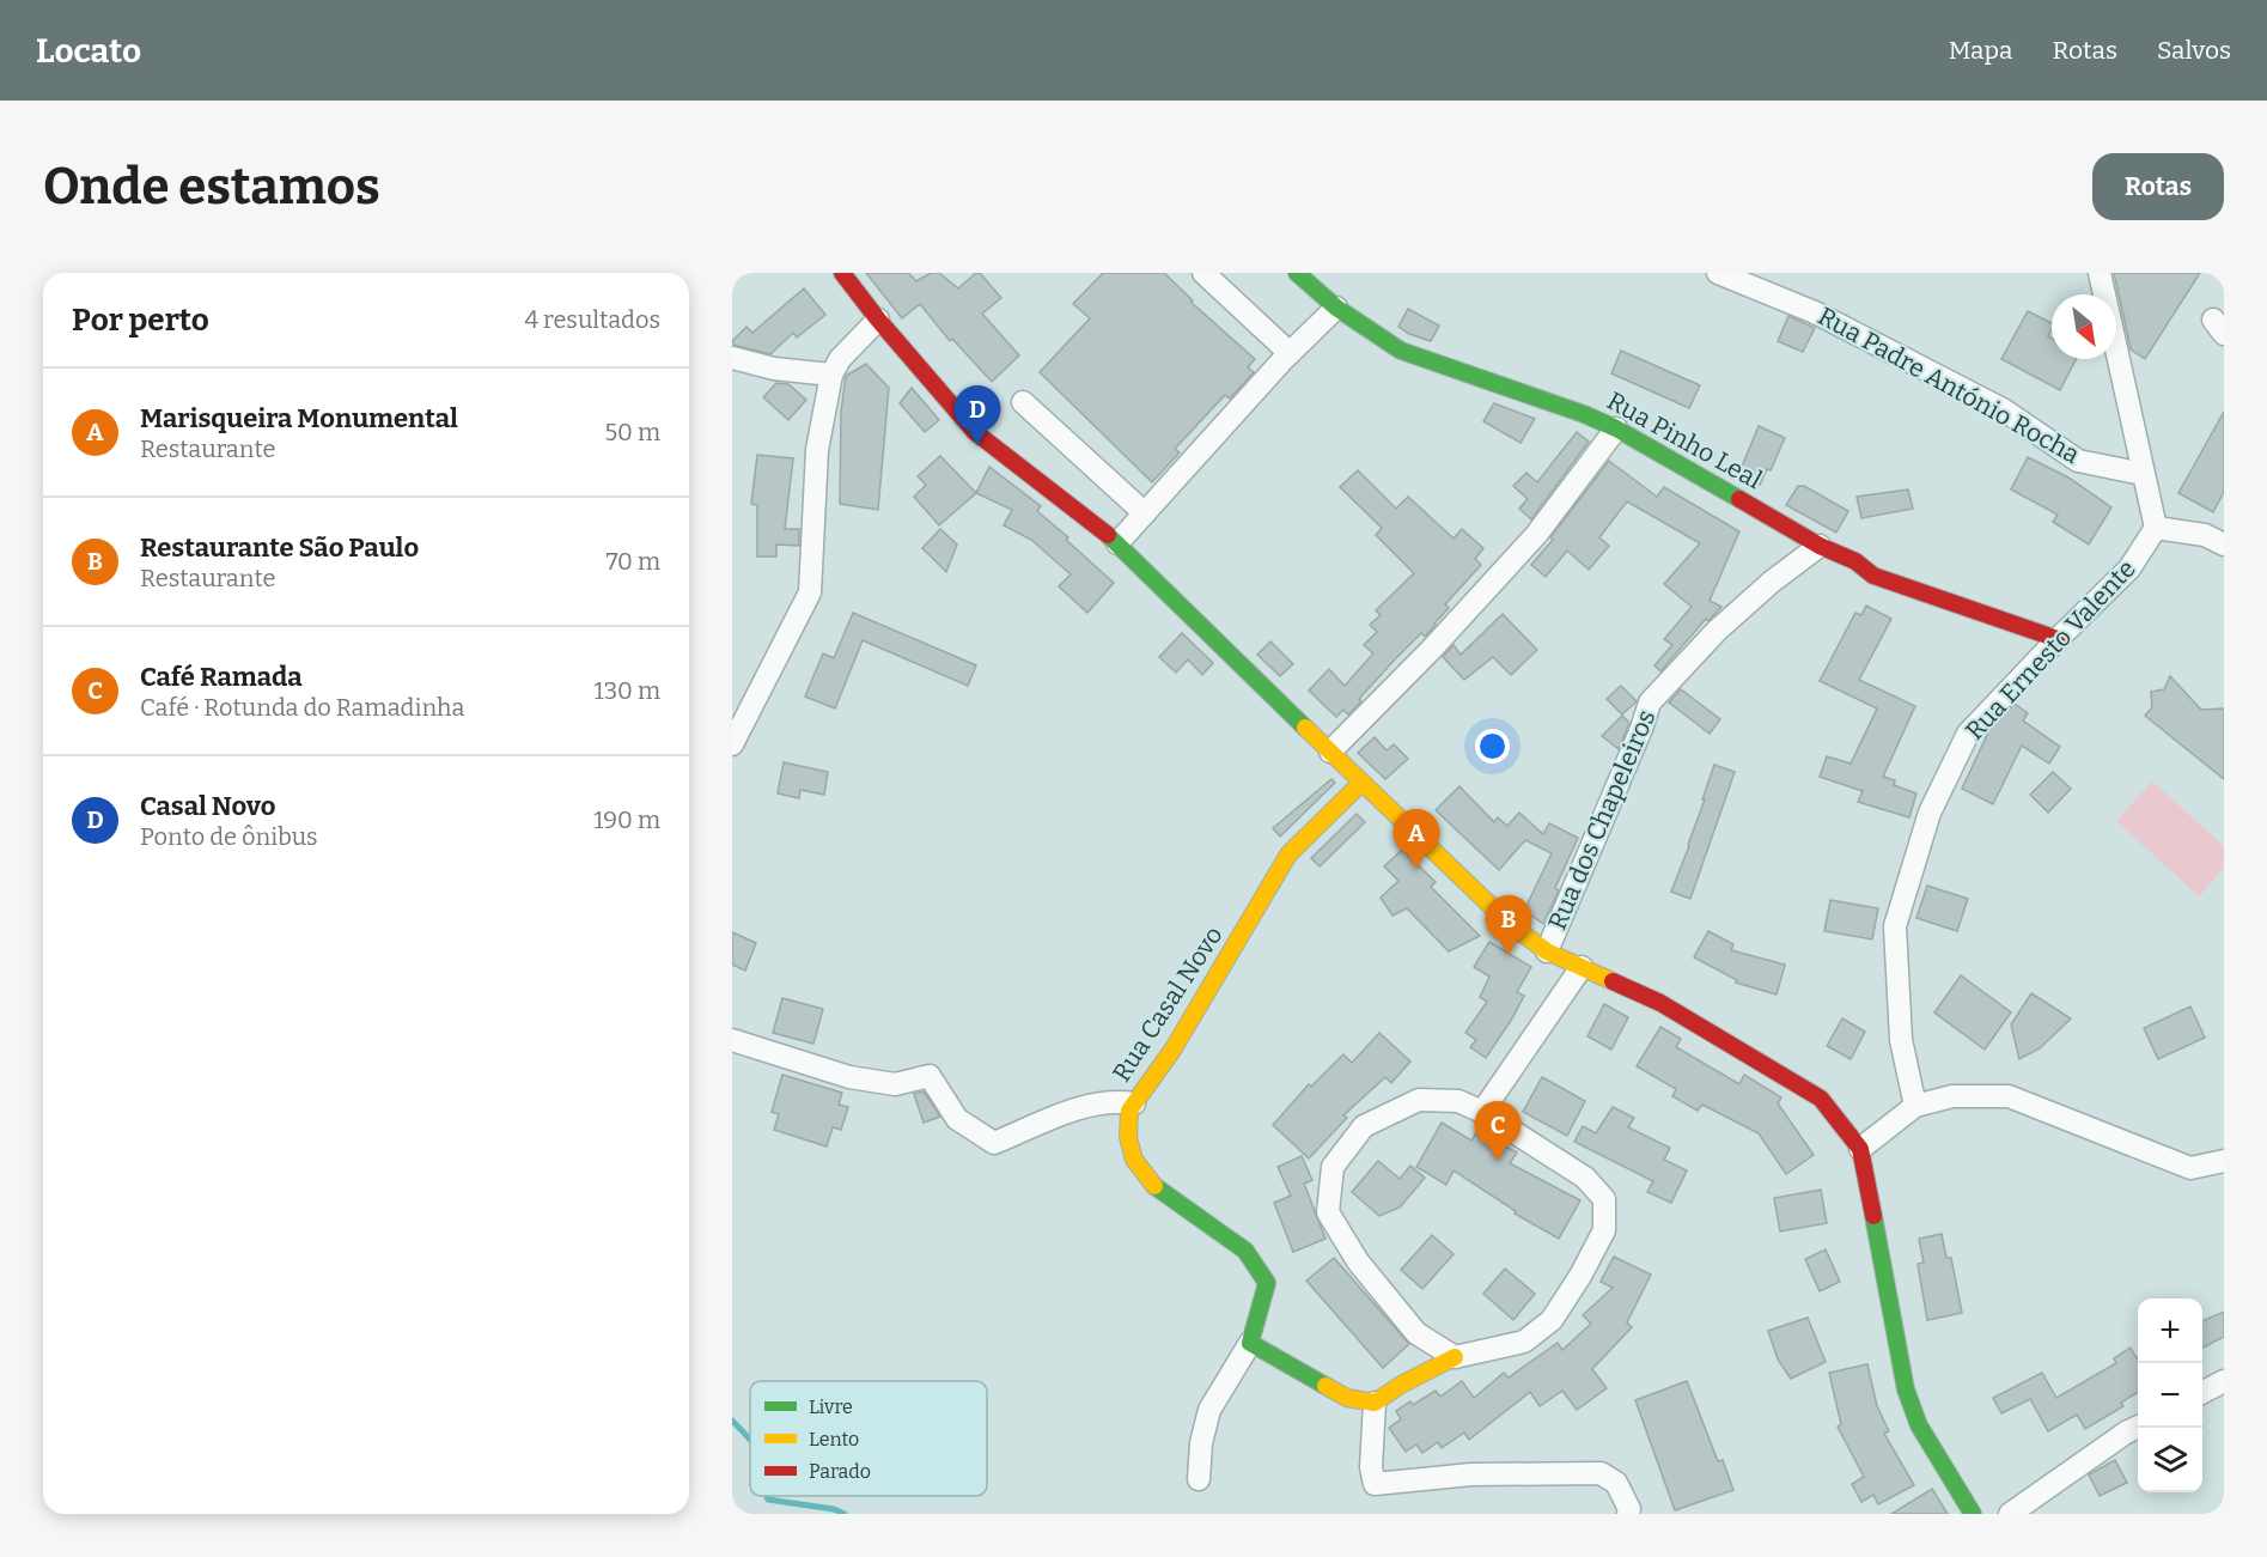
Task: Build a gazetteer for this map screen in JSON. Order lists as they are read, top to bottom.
{
  "streets": {
    "street": [
      "Rua Padre António Rocha",
      "Rua Pinho Leal",
      "Rua Ernesto Valente",
      "Rua dos Chapeleiros",
      "Rua Casal Novo"
    ]
  },
  "crossings": [
    ["Rua Pinho Leal", "Rua Ernesto Valente"],
    ["Rua Pinho Leal", "Rua dos Chapeleiros"]
  ],
  "legend": ["Livre", "Lento", "Parado"],
  "north": "bottom right",
  "page": {
    "header": "Locato",
    "nav": ["Mapa", "Rotas", "Salvos"],
    "buttons": "Rotas",
    "title": "Onde estamos",
    "heading": ["Por perto", "4 resultados"],
    "list": [
      {
        "mark": "A",
        "name": "Marisqueira Monumental",
        "note": "Restaurante",
        "value": "50 m"
      },
      {
        "mark": "B",
        "name": "Restaurante São Paulo",
        "note": "Restaurante",
        "value": "70 m"
      },
      {
        "mark": "C",
        "name": "Café Ramada",
        "note": "Café · Rotunda do Ramadinha",
        "value": "130 m"
      },
      {
        "mark": "D",
        "name": "Casal Novo",
        "note": "Ponto de ônibus",
        "value": "190 m"
      }
    ],
    "pins": [
      "D",
      "A",
      "B",
      "C"
    ],
    "map_buttons": ["+", "−"]
  }
}
